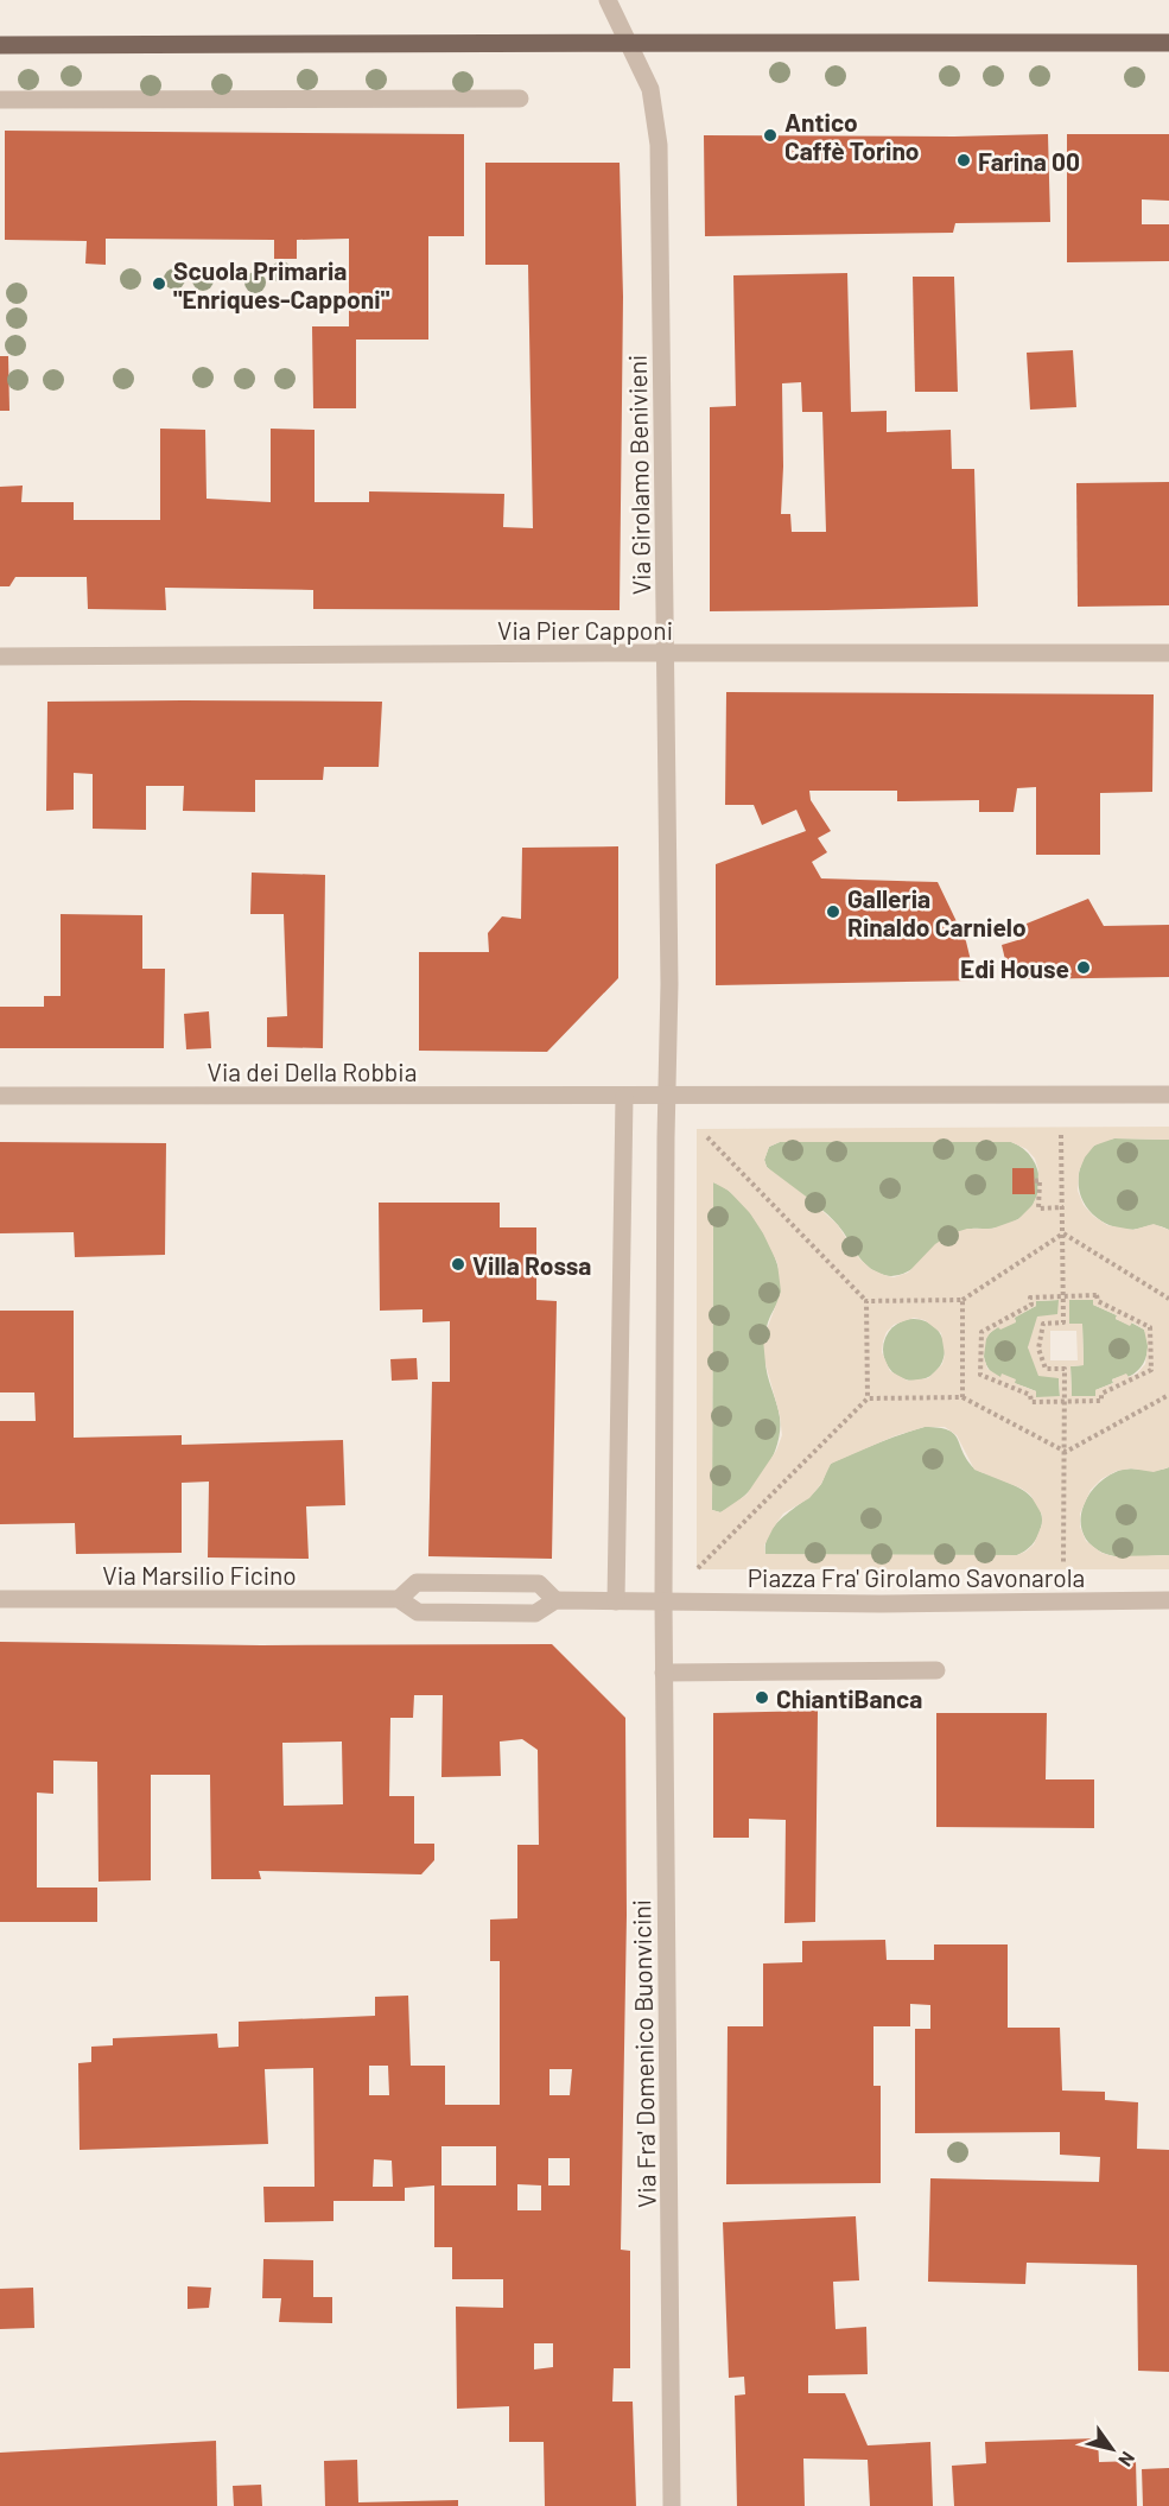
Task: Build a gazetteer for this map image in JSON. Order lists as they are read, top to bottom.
{
  "streets": {
    "street": [
      "Via Girolamo Benivieni",
      "Via Pier Capponi",
      "Via dei Della Robbia",
      "Via Marsilio Ficino",
      "Piazza Fra' Girolamo Savonarola",
      "Via Fra' Domenico Buonvicini"
    ]
  },
  "crossings": [
    ["Via Girolamo Benivieni", "Via Pier Capponi"],
    ["Via Marsilio Ficino", "Piazza Fra' Girolamo Savonarola"],
    ["Piazza Fra' Girolamo Savonarola", "Via Fra' Domenico Buonvicini"]
  ],
  "places": [
    "Antico Caffè Torino",
    "Farina 00",
    "Scuola Primaria \"Enriques-Capponi\"",
    "Galleria Rinaldo Carnielo",
    "Edi House",
    "Villa Rossa",
    "ChiantiBanca"
  ],
  "north": "bottom right"
}
